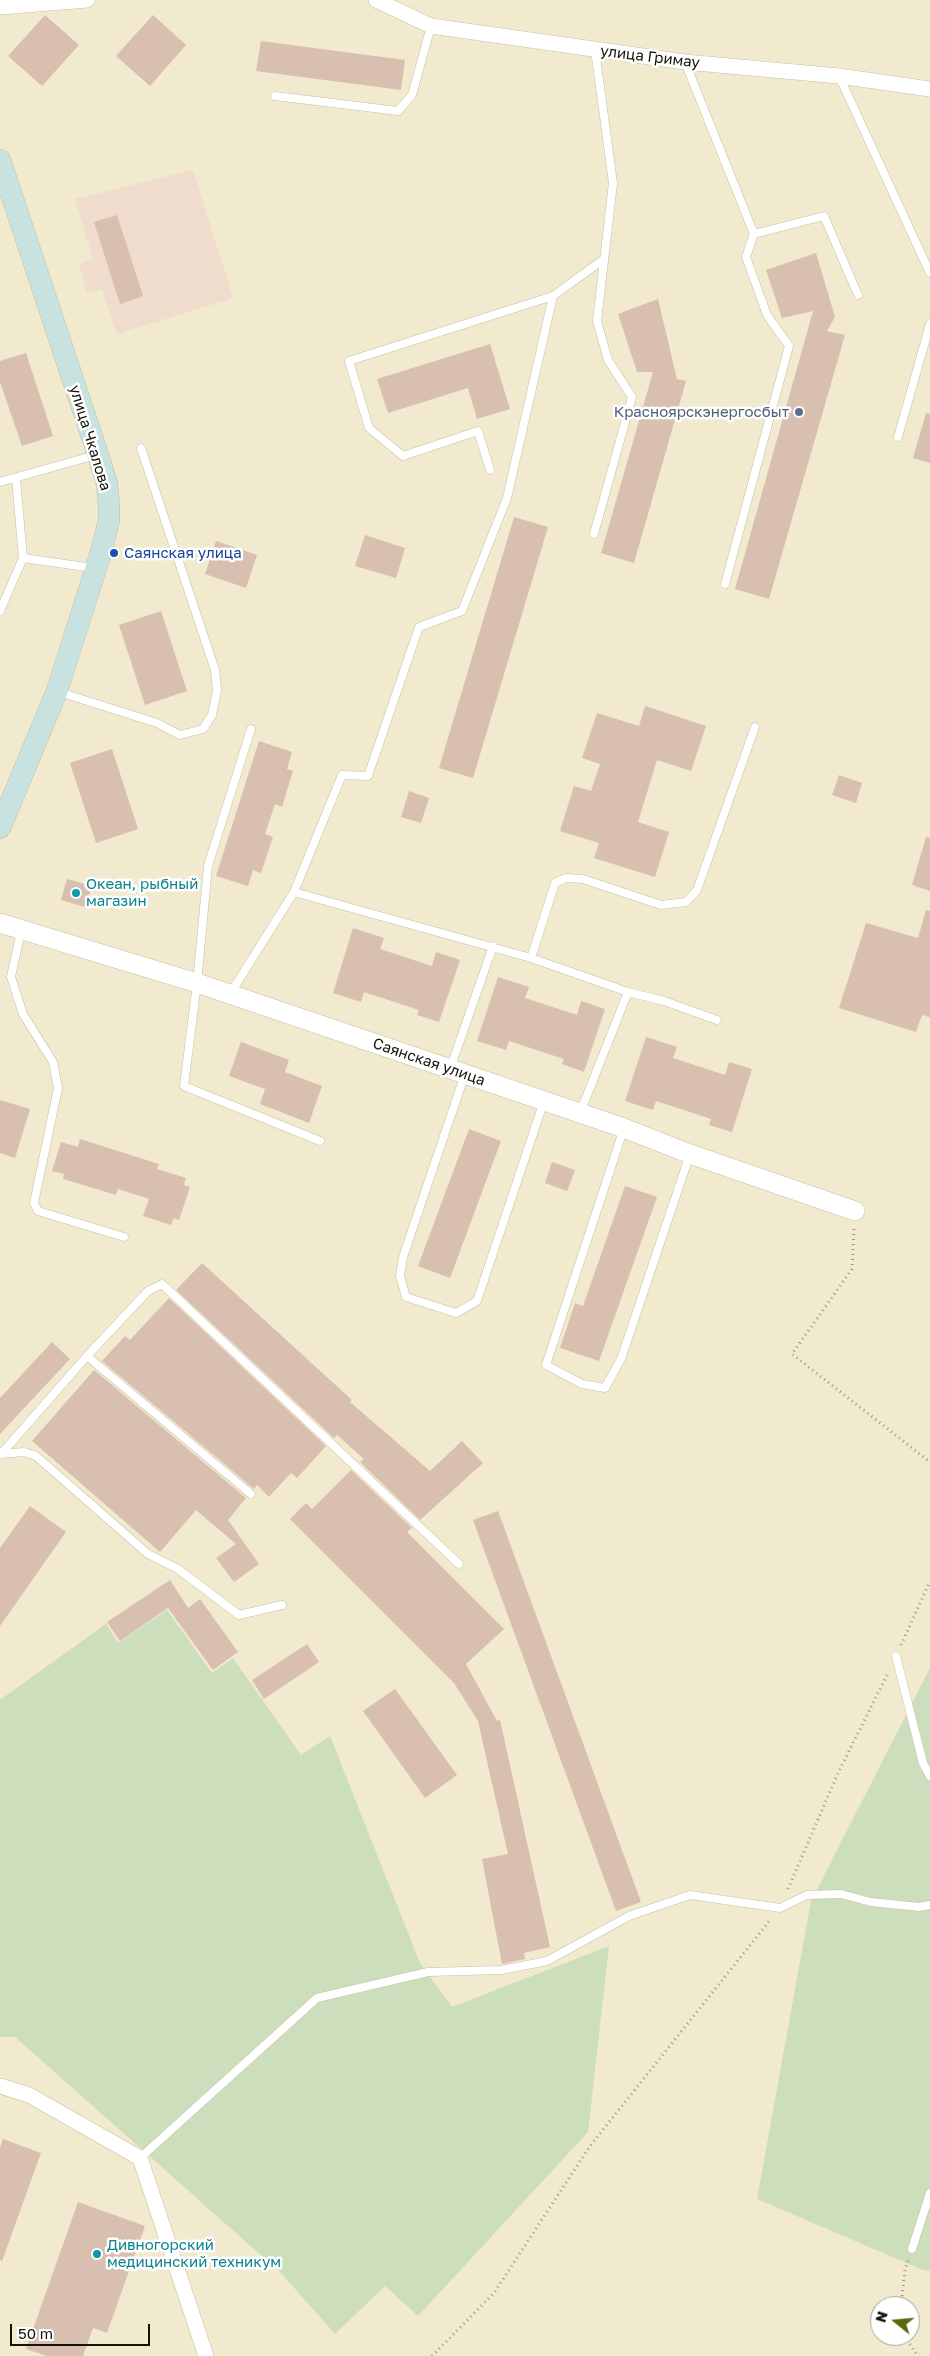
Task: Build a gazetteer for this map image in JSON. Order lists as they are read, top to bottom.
{
  "streets": {
    "main road": ["улица Чкалова"],
    "street": ["улица Гримау", "Саянская улица"]
  },
  "places": [
    "Красноярскэнергосбыт",
    "Саянская улица",
    "Океан, рыбный магазин",
    "Дивногорский медицинский техникум"
  ],
  "scale_bar": "50 m",
  "north": "left"
}
